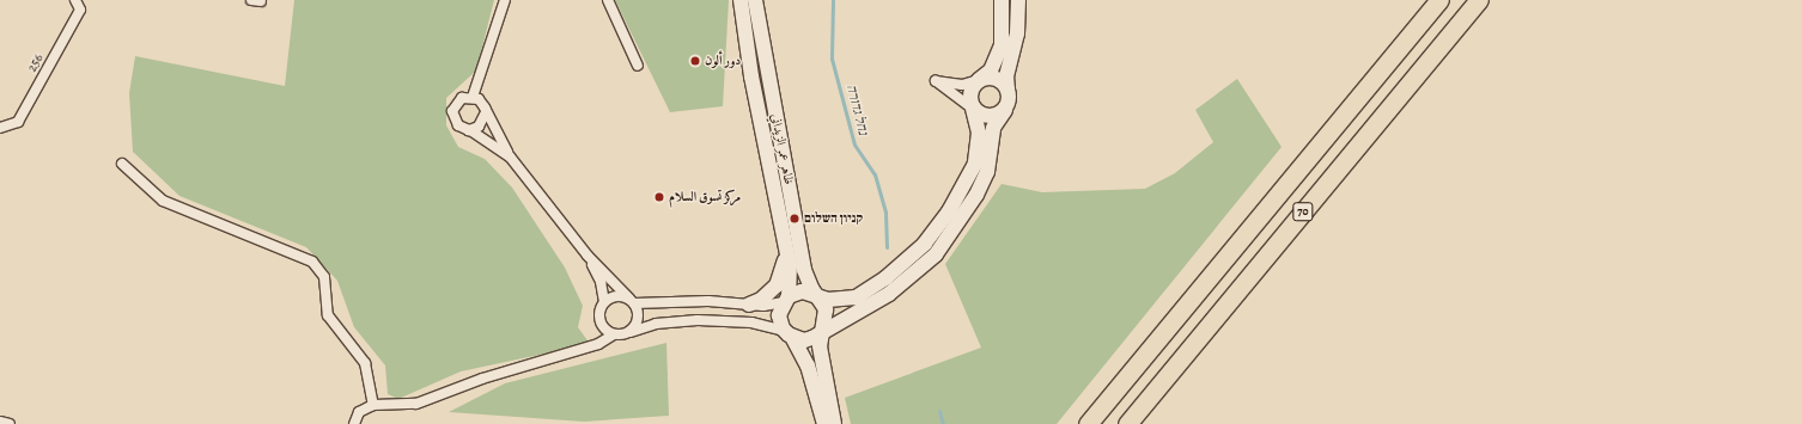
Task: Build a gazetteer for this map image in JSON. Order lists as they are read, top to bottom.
{
  "streets": {
    "highway": ["70"],
    "main road": ["ظاهر عمر الزيداني"],
    "street": ["256"]
  },
  "water": ["נחל גדורה"],
  "places": ["دور ألون", "مركز تسوق السلام", "קניון השלום"]
}
